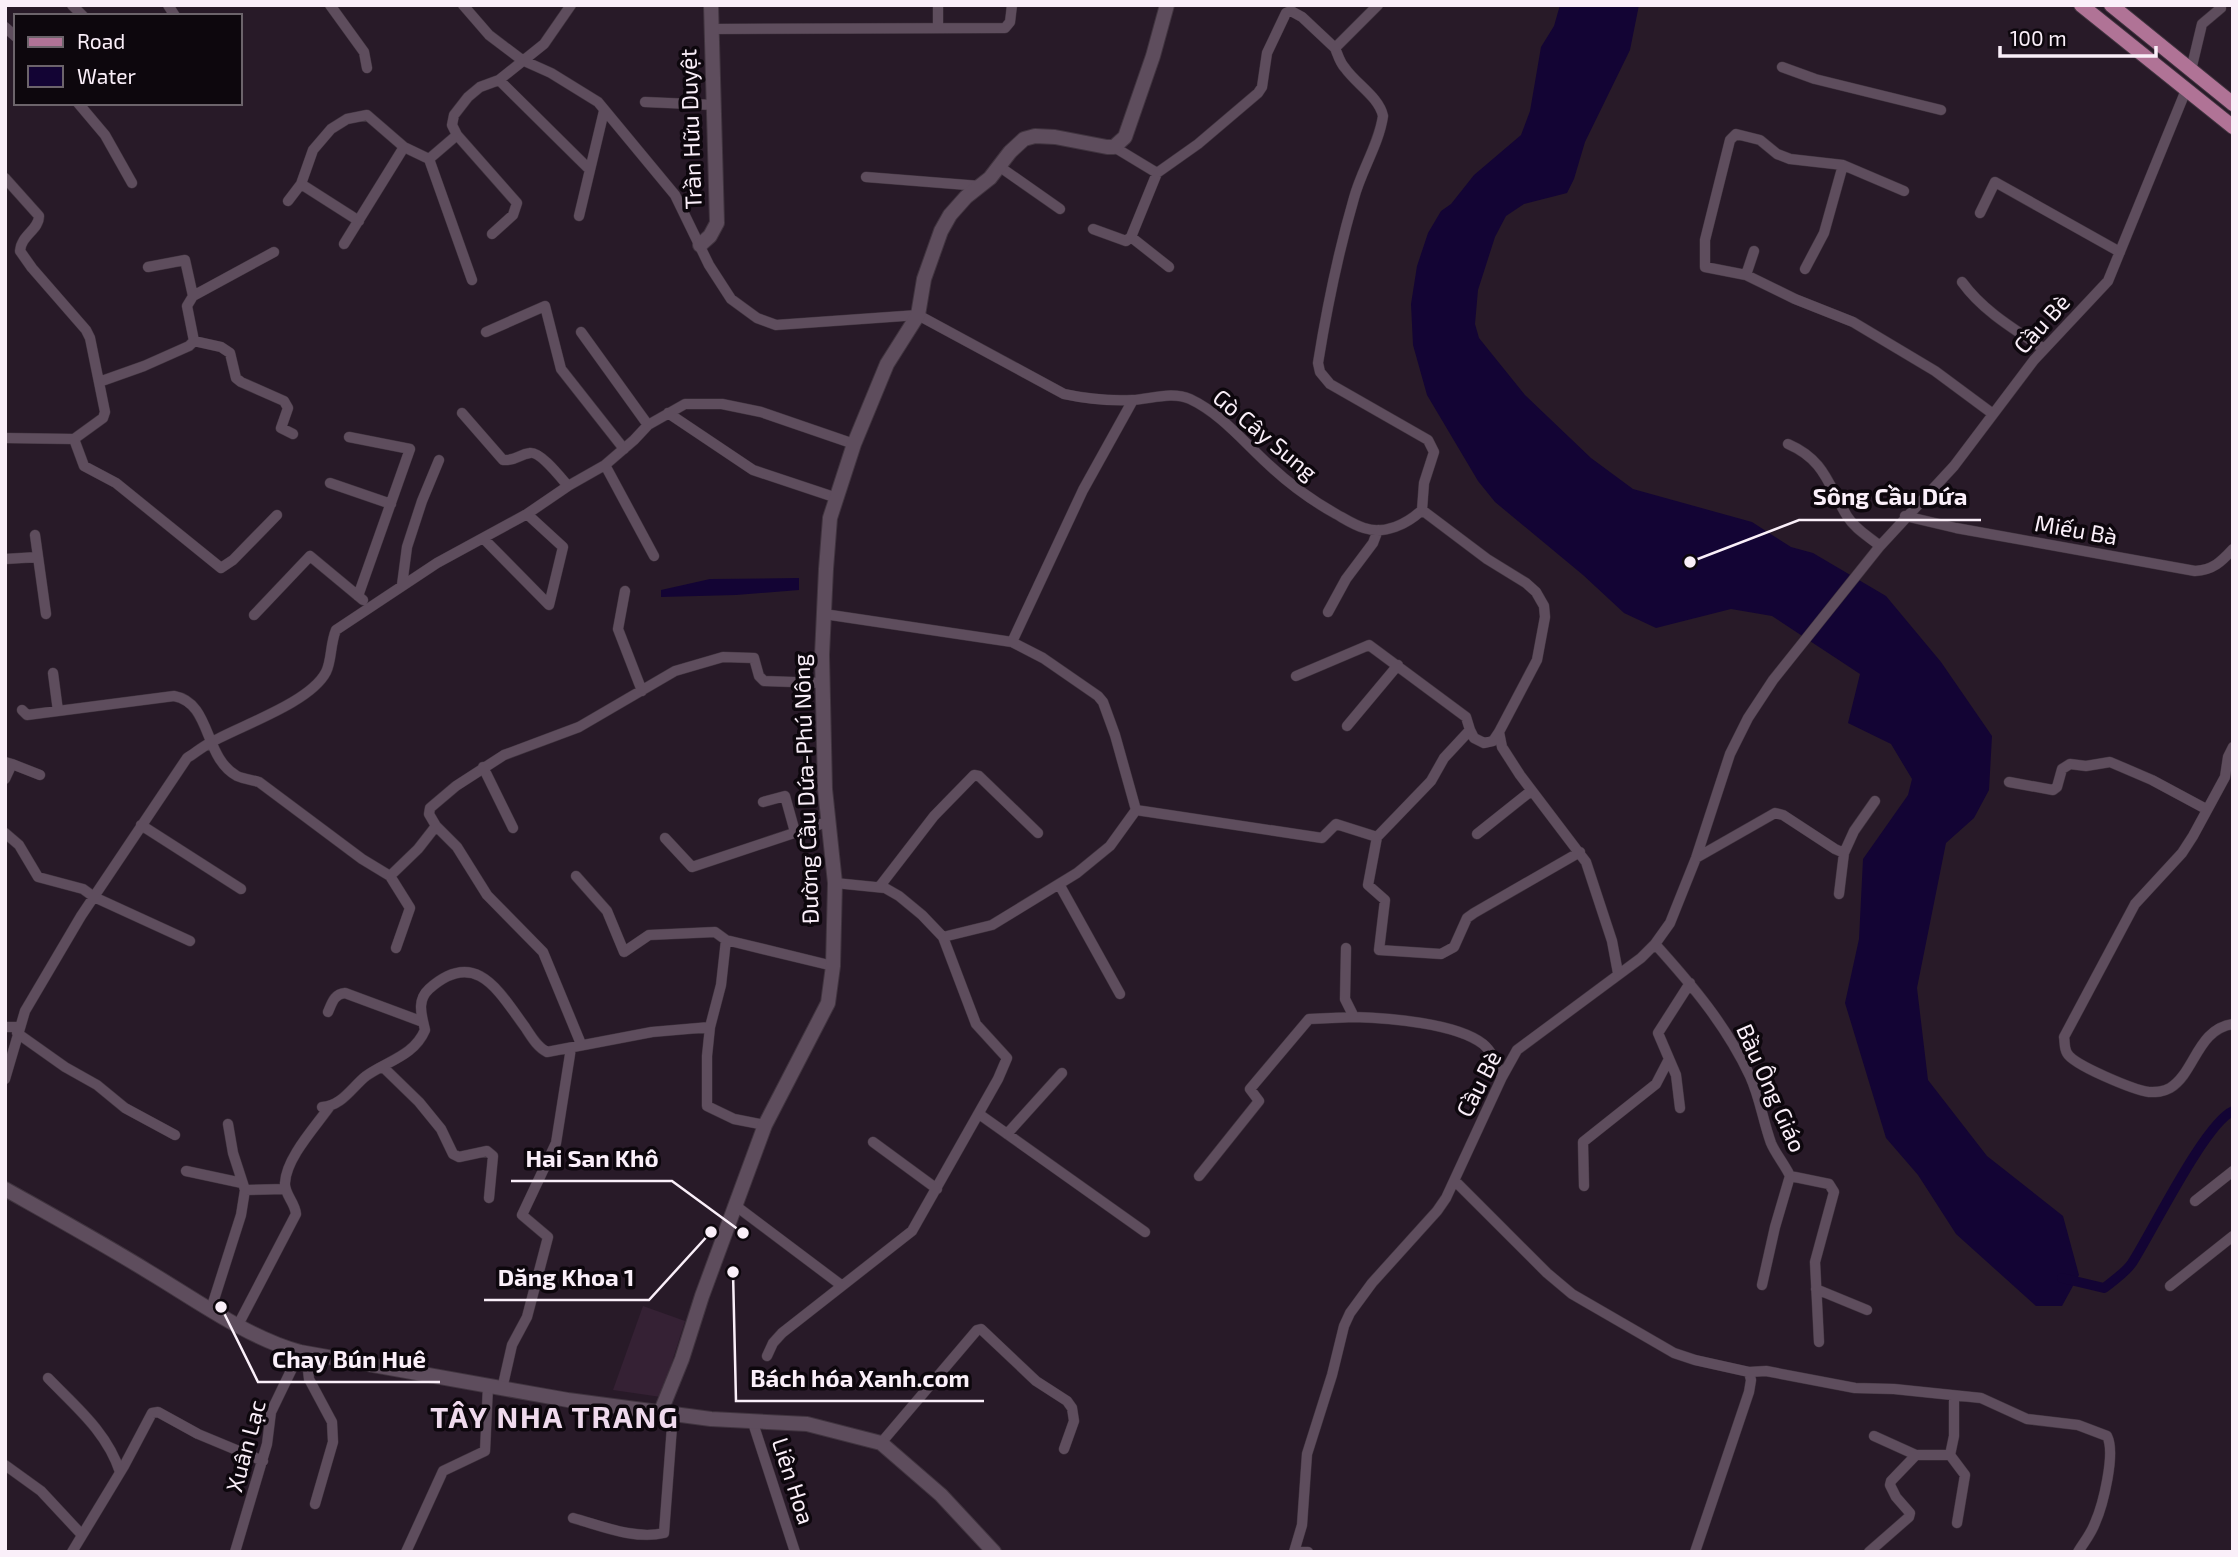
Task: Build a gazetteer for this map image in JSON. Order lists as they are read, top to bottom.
{
  "streets": {
    "street": [
      "Trần Hữu Duyệt",
      "Cầu Bè",
      "Gò Cây Sung",
      "Miếu Bà",
      "Đường Cầu Dứa-Phú Nông",
      "Bầu Ông Giáo",
      "Xuân Lạc",
      "Liên Hoa"
    ]
  },
  "crossings": [
    ["Cầu Bè", "Miếu Bà"],
    ["Cầu Bè", "Bầu Ông Giáo"],
    ["Gò Cây Sung", "Đường Cầu Dứa-Phú Nông"]
  ],
  "districts": ["TÂY NHA TRANG"],
  "places": [
    "Sông Cầu Dứa",
    "Dăng Khoa 1",
    "Hai San Khô",
    "Bách hóa Xanh.com",
    "Chay Bún Huê"
  ],
  "legend": ["Road", "Water"],
  "scale_bar": "100 m"
}
